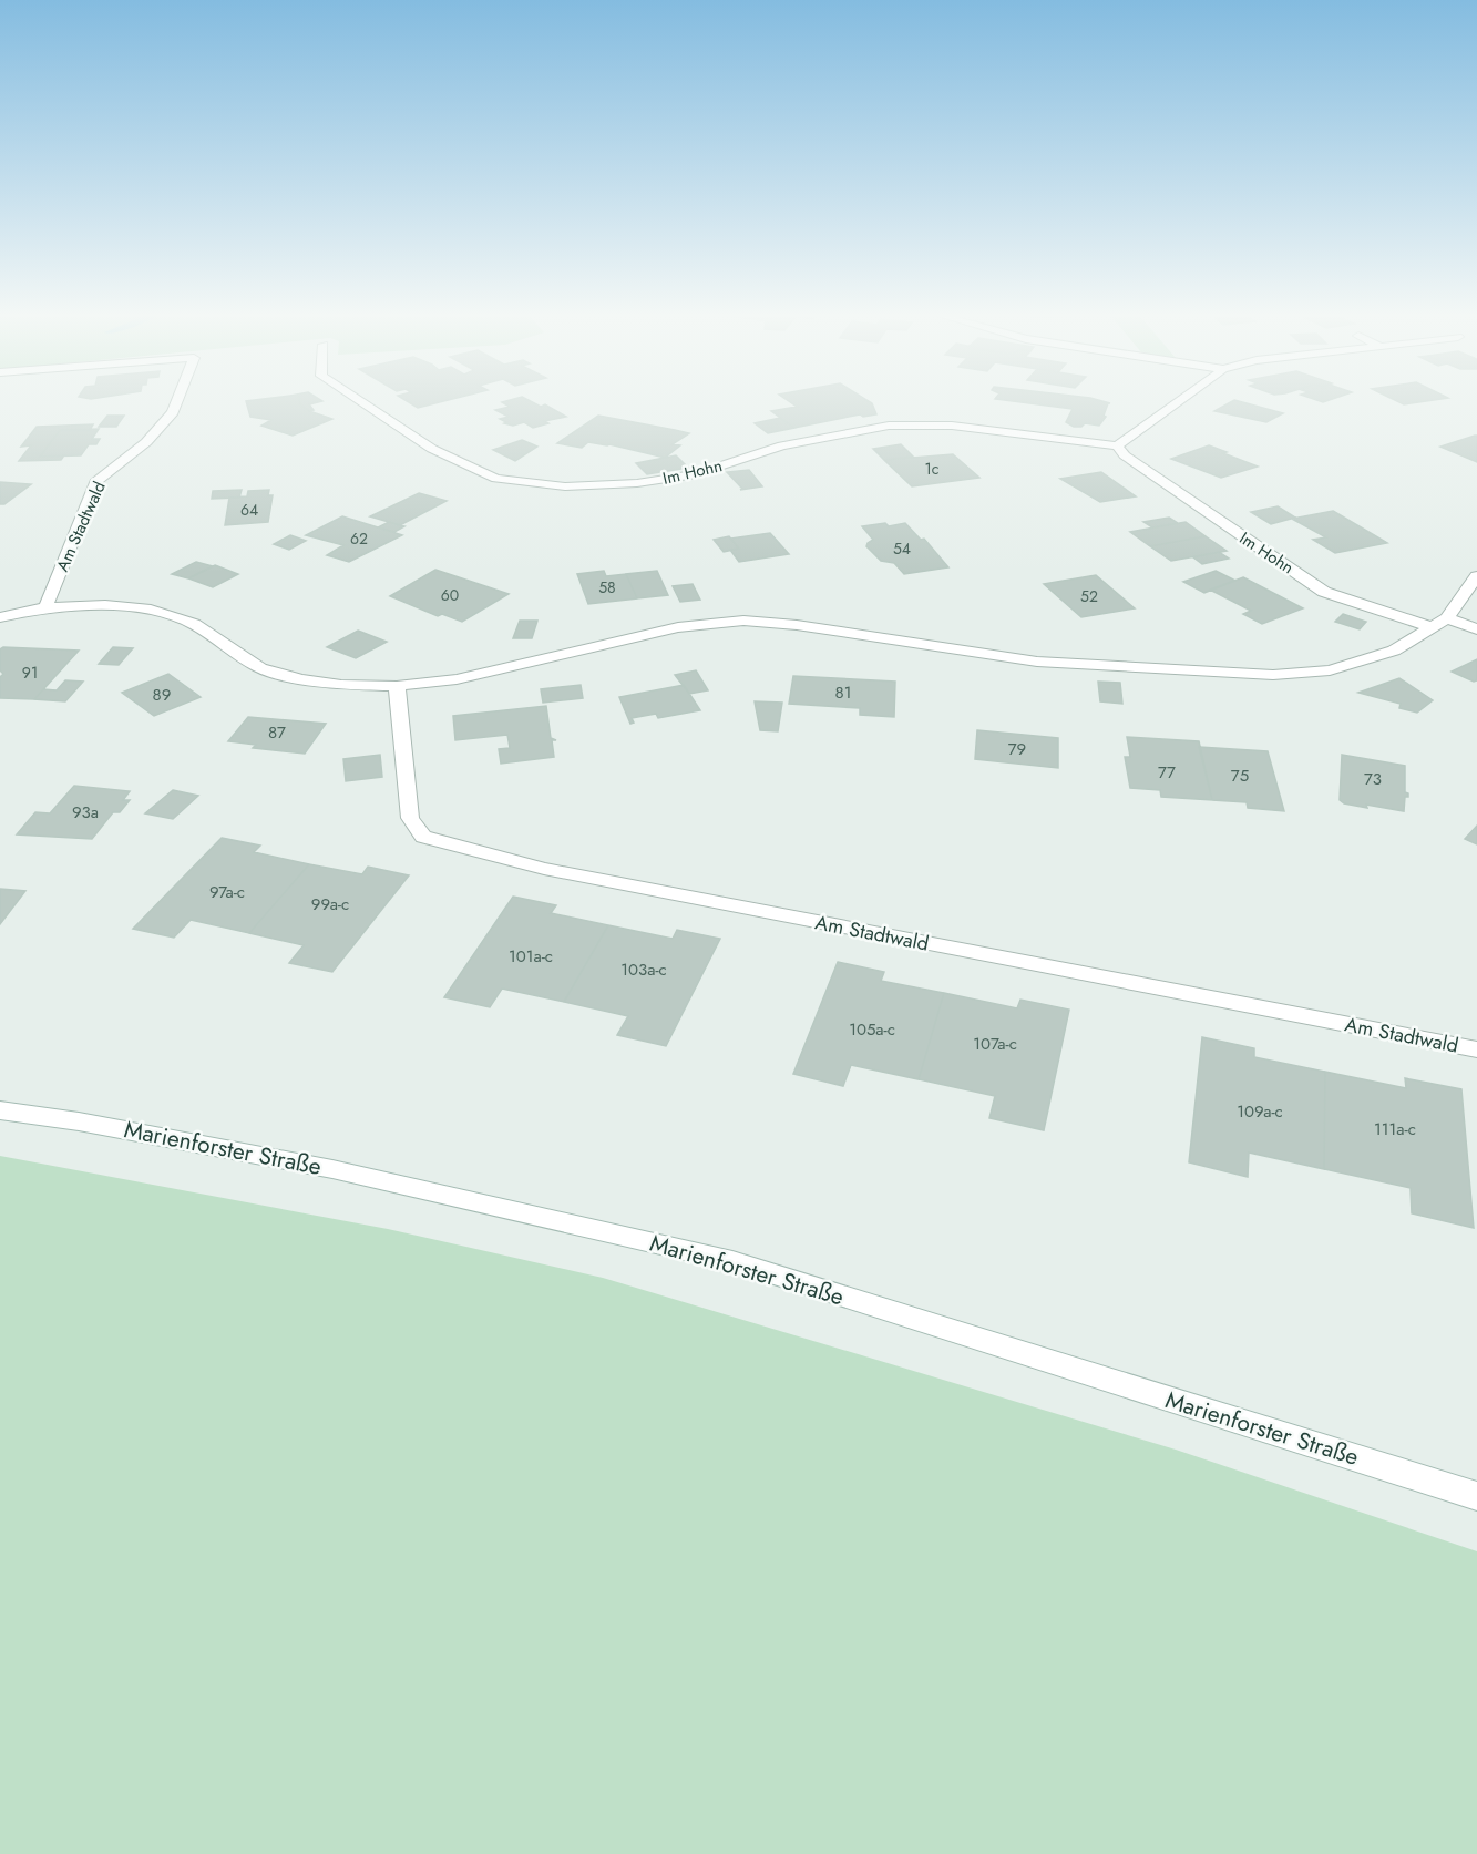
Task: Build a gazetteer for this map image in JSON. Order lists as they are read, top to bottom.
{
  "streets": {
    "street": ["Im Hohn", "Am Stadtwald", "Marienforster Straße"]
  },
  "house_numbers": [
    "1c",
    "64",
    "62",
    "54",
    "58",
    "60",
    "52",
    "91",
    "81",
    "89",
    "87",
    "79",
    "77",
    "75",
    "73",
    "93a",
    "97a-c",
    "99a-c",
    "101a-c",
    "103a-c",
    "105a-c",
    "107a-c",
    "109a-c",
    "111a-c"
  ]
}
